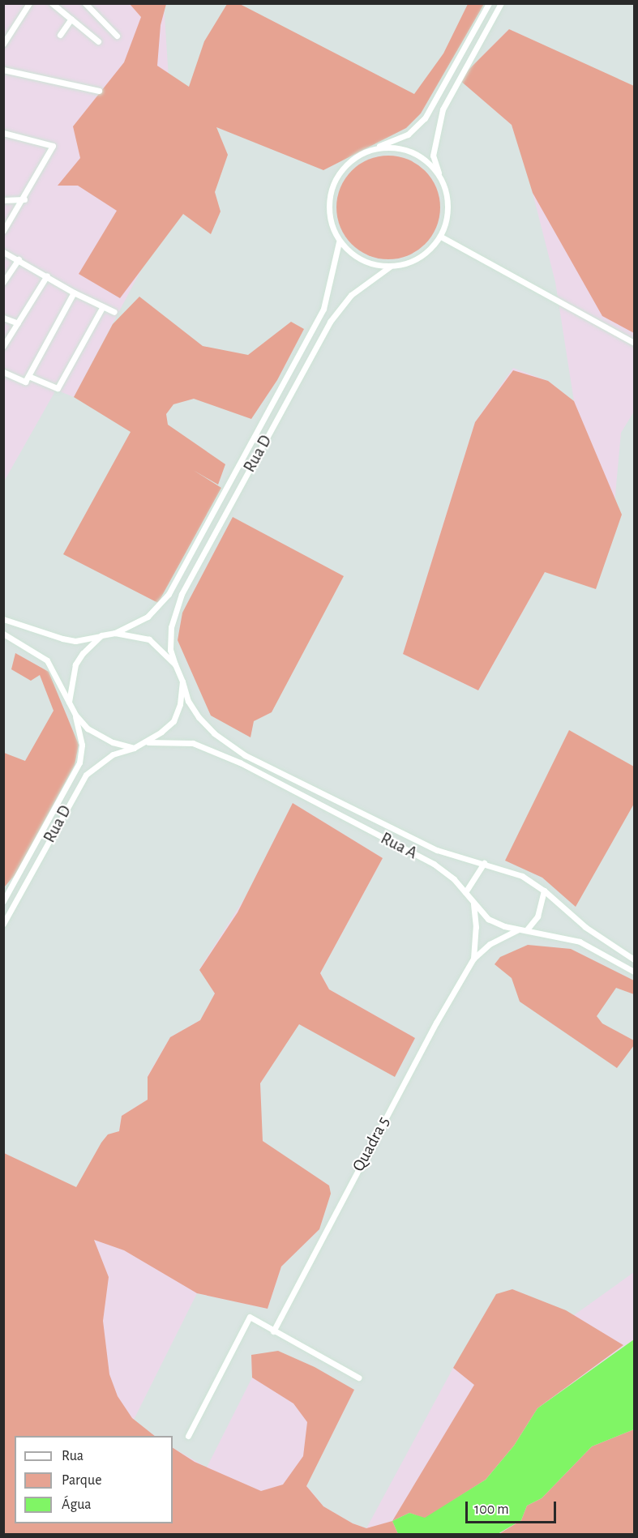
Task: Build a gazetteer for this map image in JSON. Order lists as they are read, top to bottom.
{
  "streets": {
    "street": ["Rua D", "Rua A", "Quadra 5"]
  },
  "crossings": [
    ["Rua D", "Rua A"],
    ["Rua A", "Quadra 5"]
  ],
  "legend": ["Rua", "Parque", "Água"],
  "scale_bar": "100 m"
}
